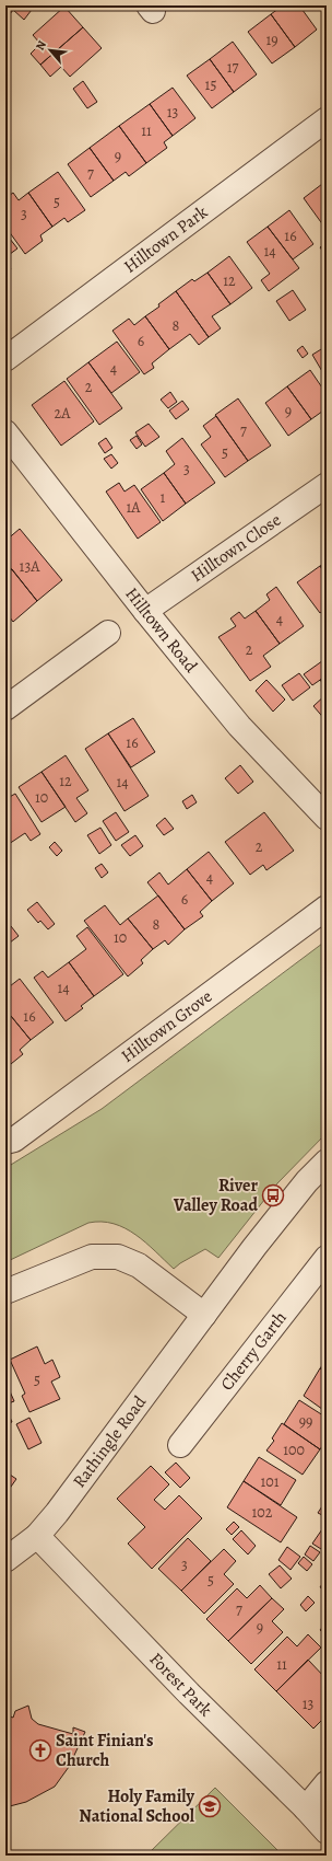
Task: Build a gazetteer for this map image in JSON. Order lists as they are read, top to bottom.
{
  "streets": {
    "street": [
      "Hilltown Park",
      "Hilltown Close",
      "Hilltown Road",
      "Hilltown Grove",
      "Cherry Garth",
      "Rathingle Road",
      "Forest Park"
    ]
  },
  "crossings": [
    ["Hilltown Close", "Hilltown Road"],
    ["Rathingle Road", "Forest Park"]
  ],
  "places": {
    "bus stop": ["River Valley Road"],
    "church": ["Saint Finian's Church"],
    "school or university": ["Holy Family National School"]
  },
  "house_numbers": [
    "19",
    "17",
    "15",
    "13",
    "11",
    "9",
    "7",
    "5",
    "3",
    "16",
    "14",
    "12",
    "8",
    "6",
    "4",
    "2",
    "9",
    "2A",
    "7",
    "5",
    "3",
    "1",
    "1A",
    "13A",
    "4",
    "2",
    "16",
    "12",
    "14",
    "10",
    "2",
    "4",
    "6",
    "8",
    "10",
    "14",
    "16",
    "5",
    "99",
    "100",
    "101",
    "102",
    "3",
    "5",
    "7",
    "9",
    "11",
    "13"
  ],
  "north": "top left"
}
